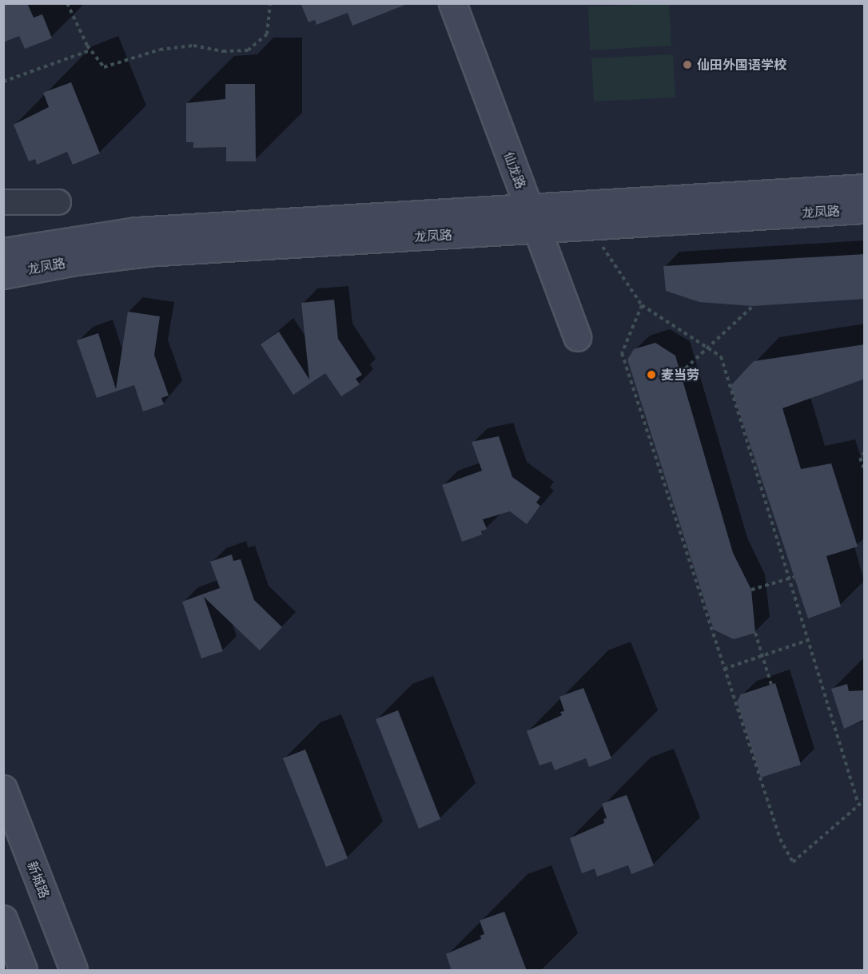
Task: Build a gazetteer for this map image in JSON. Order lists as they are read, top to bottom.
{
  "streets": {
    "street": ["仙龙路", "龙凤路", "新城路"]
  },
  "crossings": [
    ["仙龙路", "龙凤路"]
  ],
  "places": ["仙田外国语学校", "麦当劳"]
}
